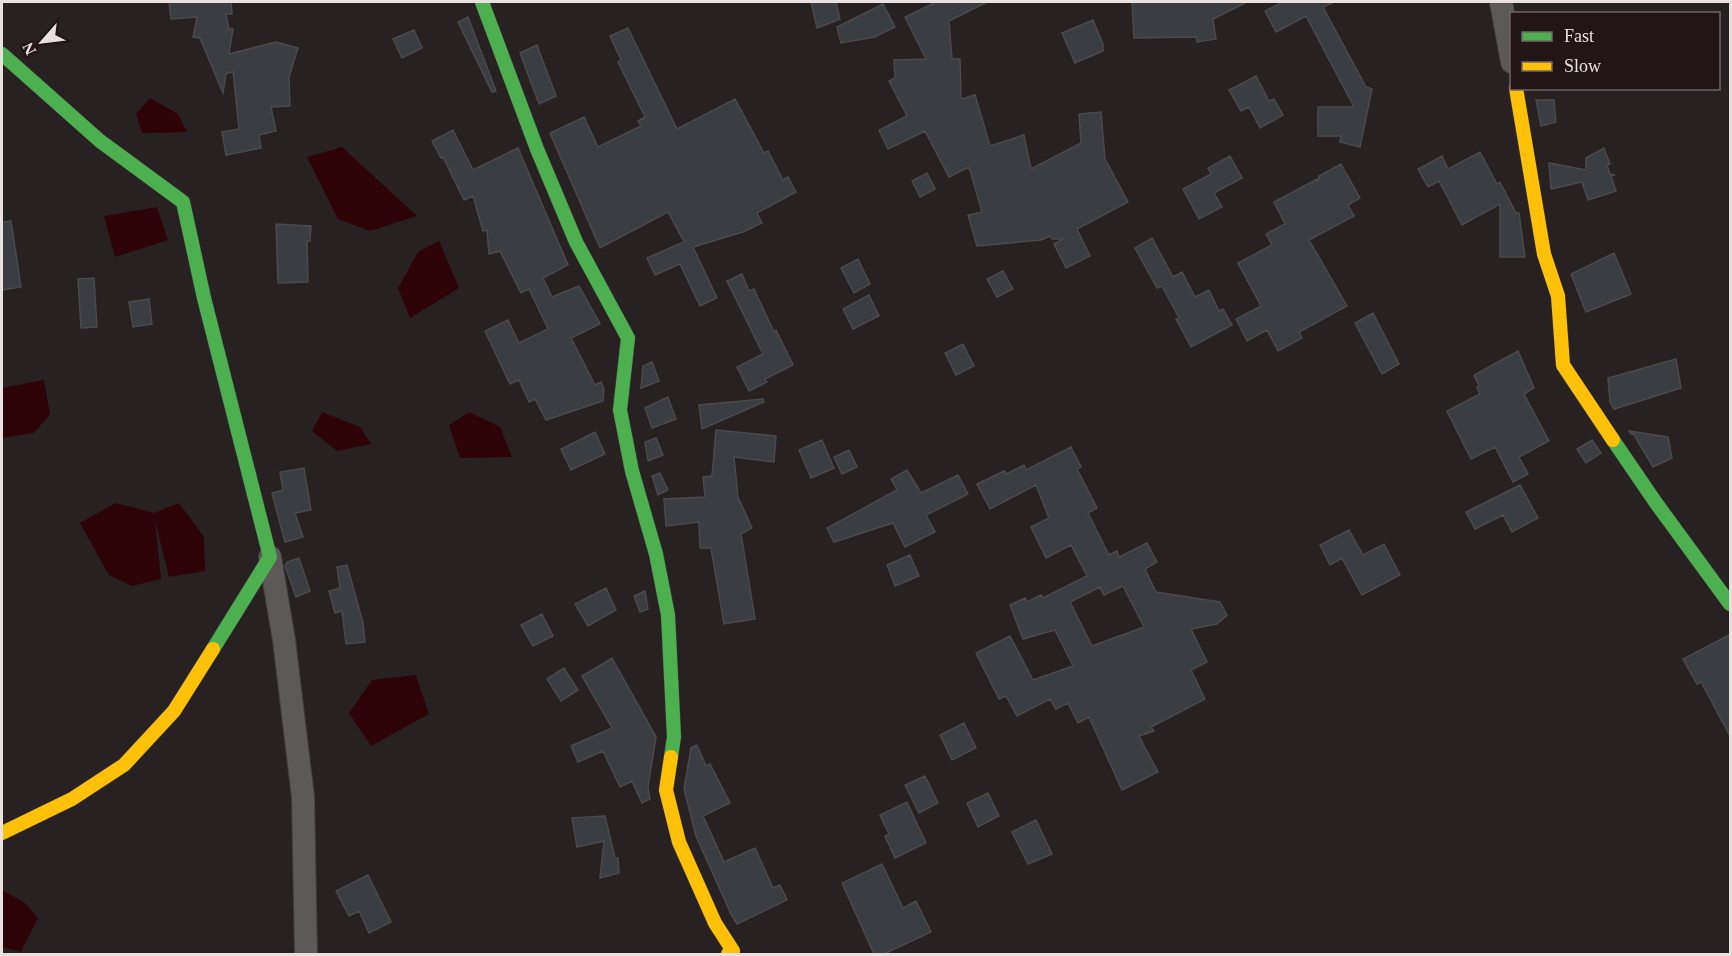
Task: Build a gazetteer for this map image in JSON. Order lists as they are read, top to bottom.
{
  "legend": ["Fast", "Slow"],
  "north": "bottom left"
}
